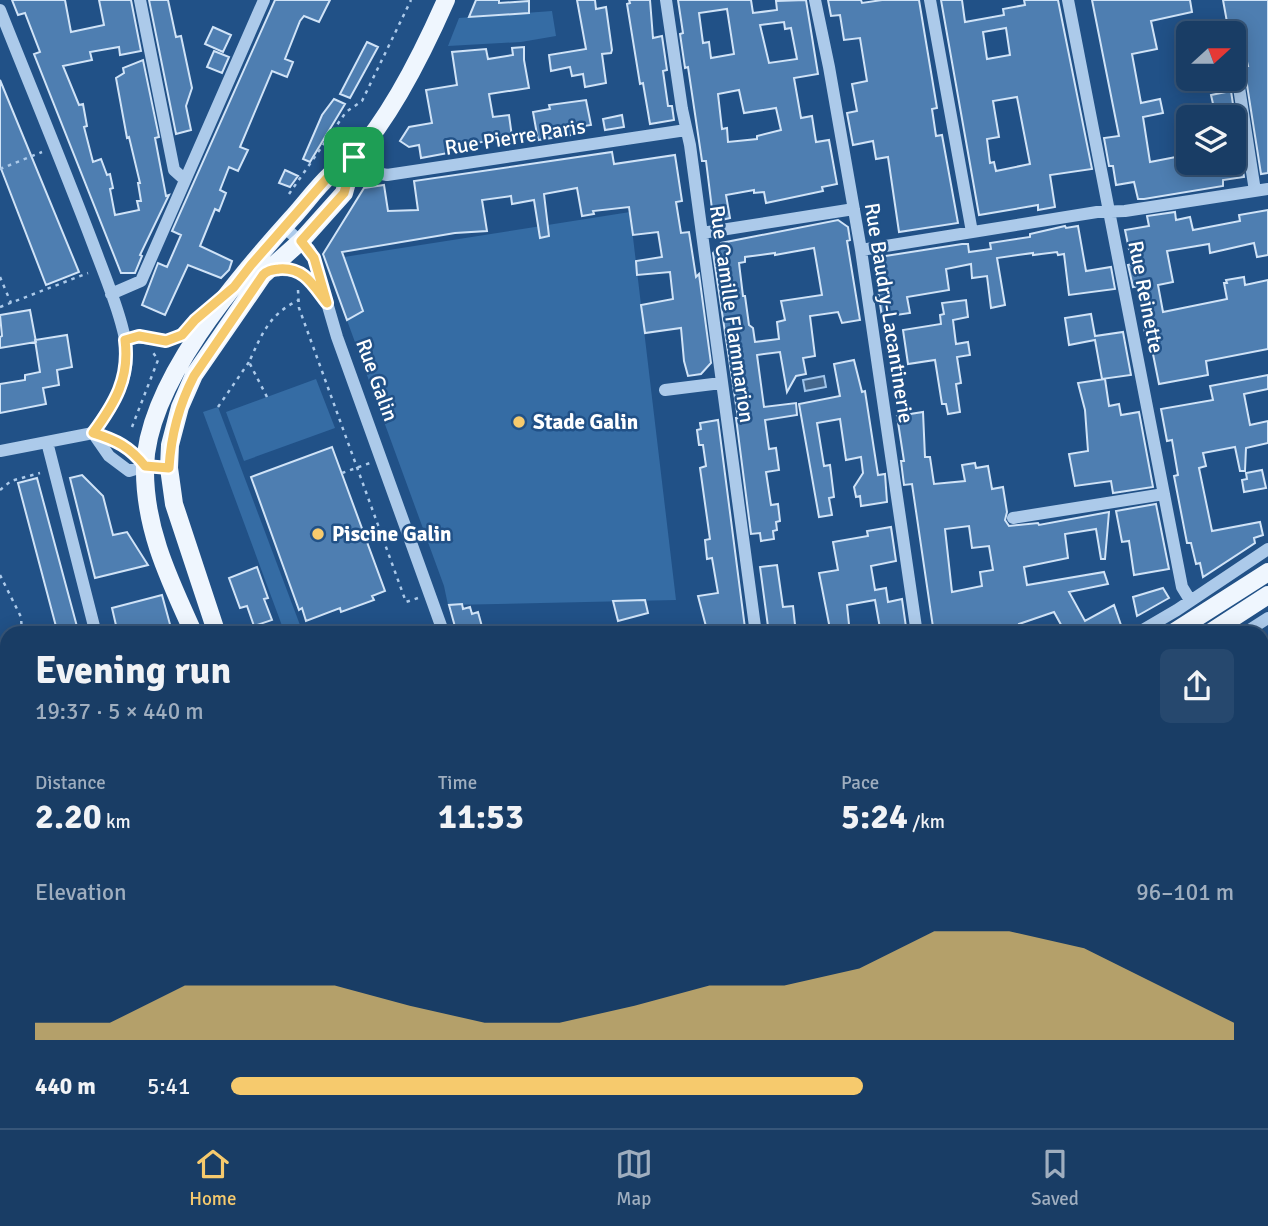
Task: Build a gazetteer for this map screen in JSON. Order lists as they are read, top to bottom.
{
  "streets": {
    "street": [
      "Rue Pierre Paris",
      "Rue Reinette",
      "Rue Baudry-Lacantinerie",
      "Rue Camille Flammarion",
      "Rue Galin"
    ]
  },
  "crossings": [
    ["Rue Pierre Paris", "Rue Camille Flammarion"]
  ],
  "places": ["Stade Galin", "Piscine Galin"],
  "north": "right",
  "page": {
    "heading": ["Evening run", "19:37 · 5 × 440 m"],
    "stats": [
      ["Distance", "2.20 km"],
      ["Time", "11:53"],
      ["Pace", "5:24 /km"]
    ],
    "chart": ["Elevation", "96–101 m"],
    "list": [
      {
        "name": "440 m",
        "note": "5:41"
      }
    ],
    "tabs": ["Home", "Map", "Saved"]
  }
}
